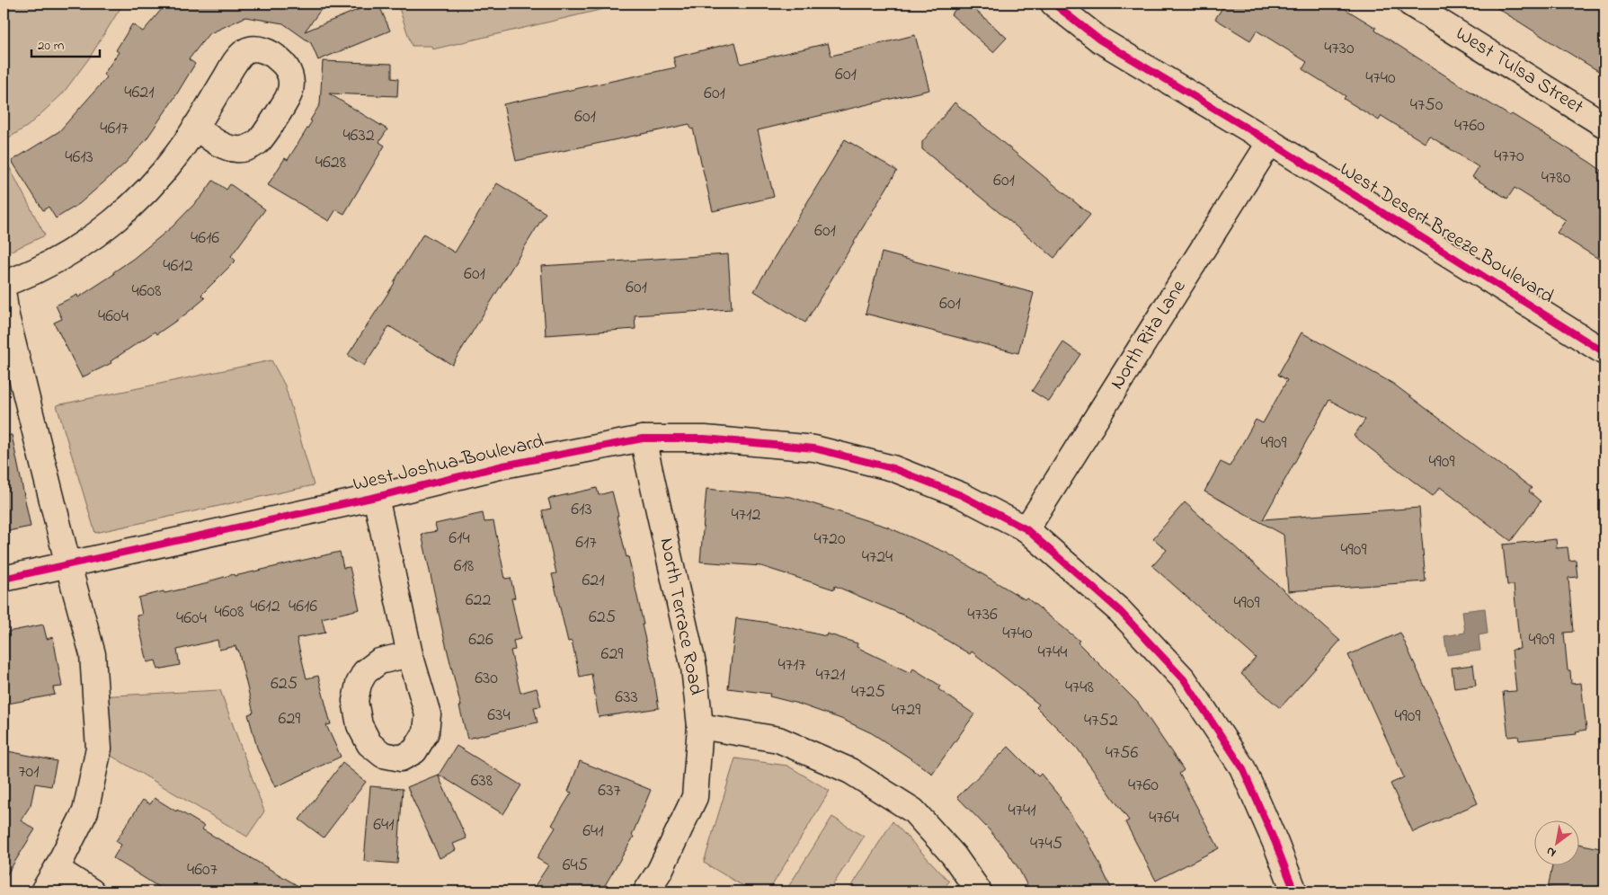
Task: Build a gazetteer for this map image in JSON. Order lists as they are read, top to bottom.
{
  "streets": {
    "street": [
      "West Tulsa Street",
      "West Desert Breeze Boulevard",
      "North Rita Lane",
      "West Joshua Boulevard",
      "North Terrace Road"
    ]
  },
  "crossings": [
    ["West Desert Breeze Boulevard", "North Rita Lane"],
    ["North Rita Lane", "West Joshua Boulevard"],
    ["West Joshua Boulevard", "North Terrace Road"]
  ],
  "house_numbers": [
    "4730",
    "601",
    "4740",
    "4621",
    "601",
    "4750",
    "601",
    "4760",
    "4617",
    "4632",
    "4770",
    "4613",
    "4628",
    "4780",
    "601",
    "601",
    "4616",
    "4612",
    "601",
    "601",
    "4608",
    "601",
    "4604",
    "4909",
    "4909",
    "613",
    "4712",
    "614",
    "4720",
    "617",
    "4909",
    "4724",
    "618",
    "621",
    "622",
    "4909",
    "4612",
    "4616",
    "4608",
    "4736",
    "625",
    "4604",
    "4740",
    "626",
    "4909",
    "4744",
    "629",
    "4717",
    "4721",
    "630",
    "625",
    "4748",
    "4725",
    "633",
    "4729",
    "634",
    "4909",
    "629",
    "4752",
    "4756",
    "701",
    "638",
    "4760",
    "637",
    "4741",
    "4764",
    "641",
    "641",
    "4745",
    "645",
    "4607"
  ],
  "scale_bar": "20 m",
  "north": "bottom left"
}
